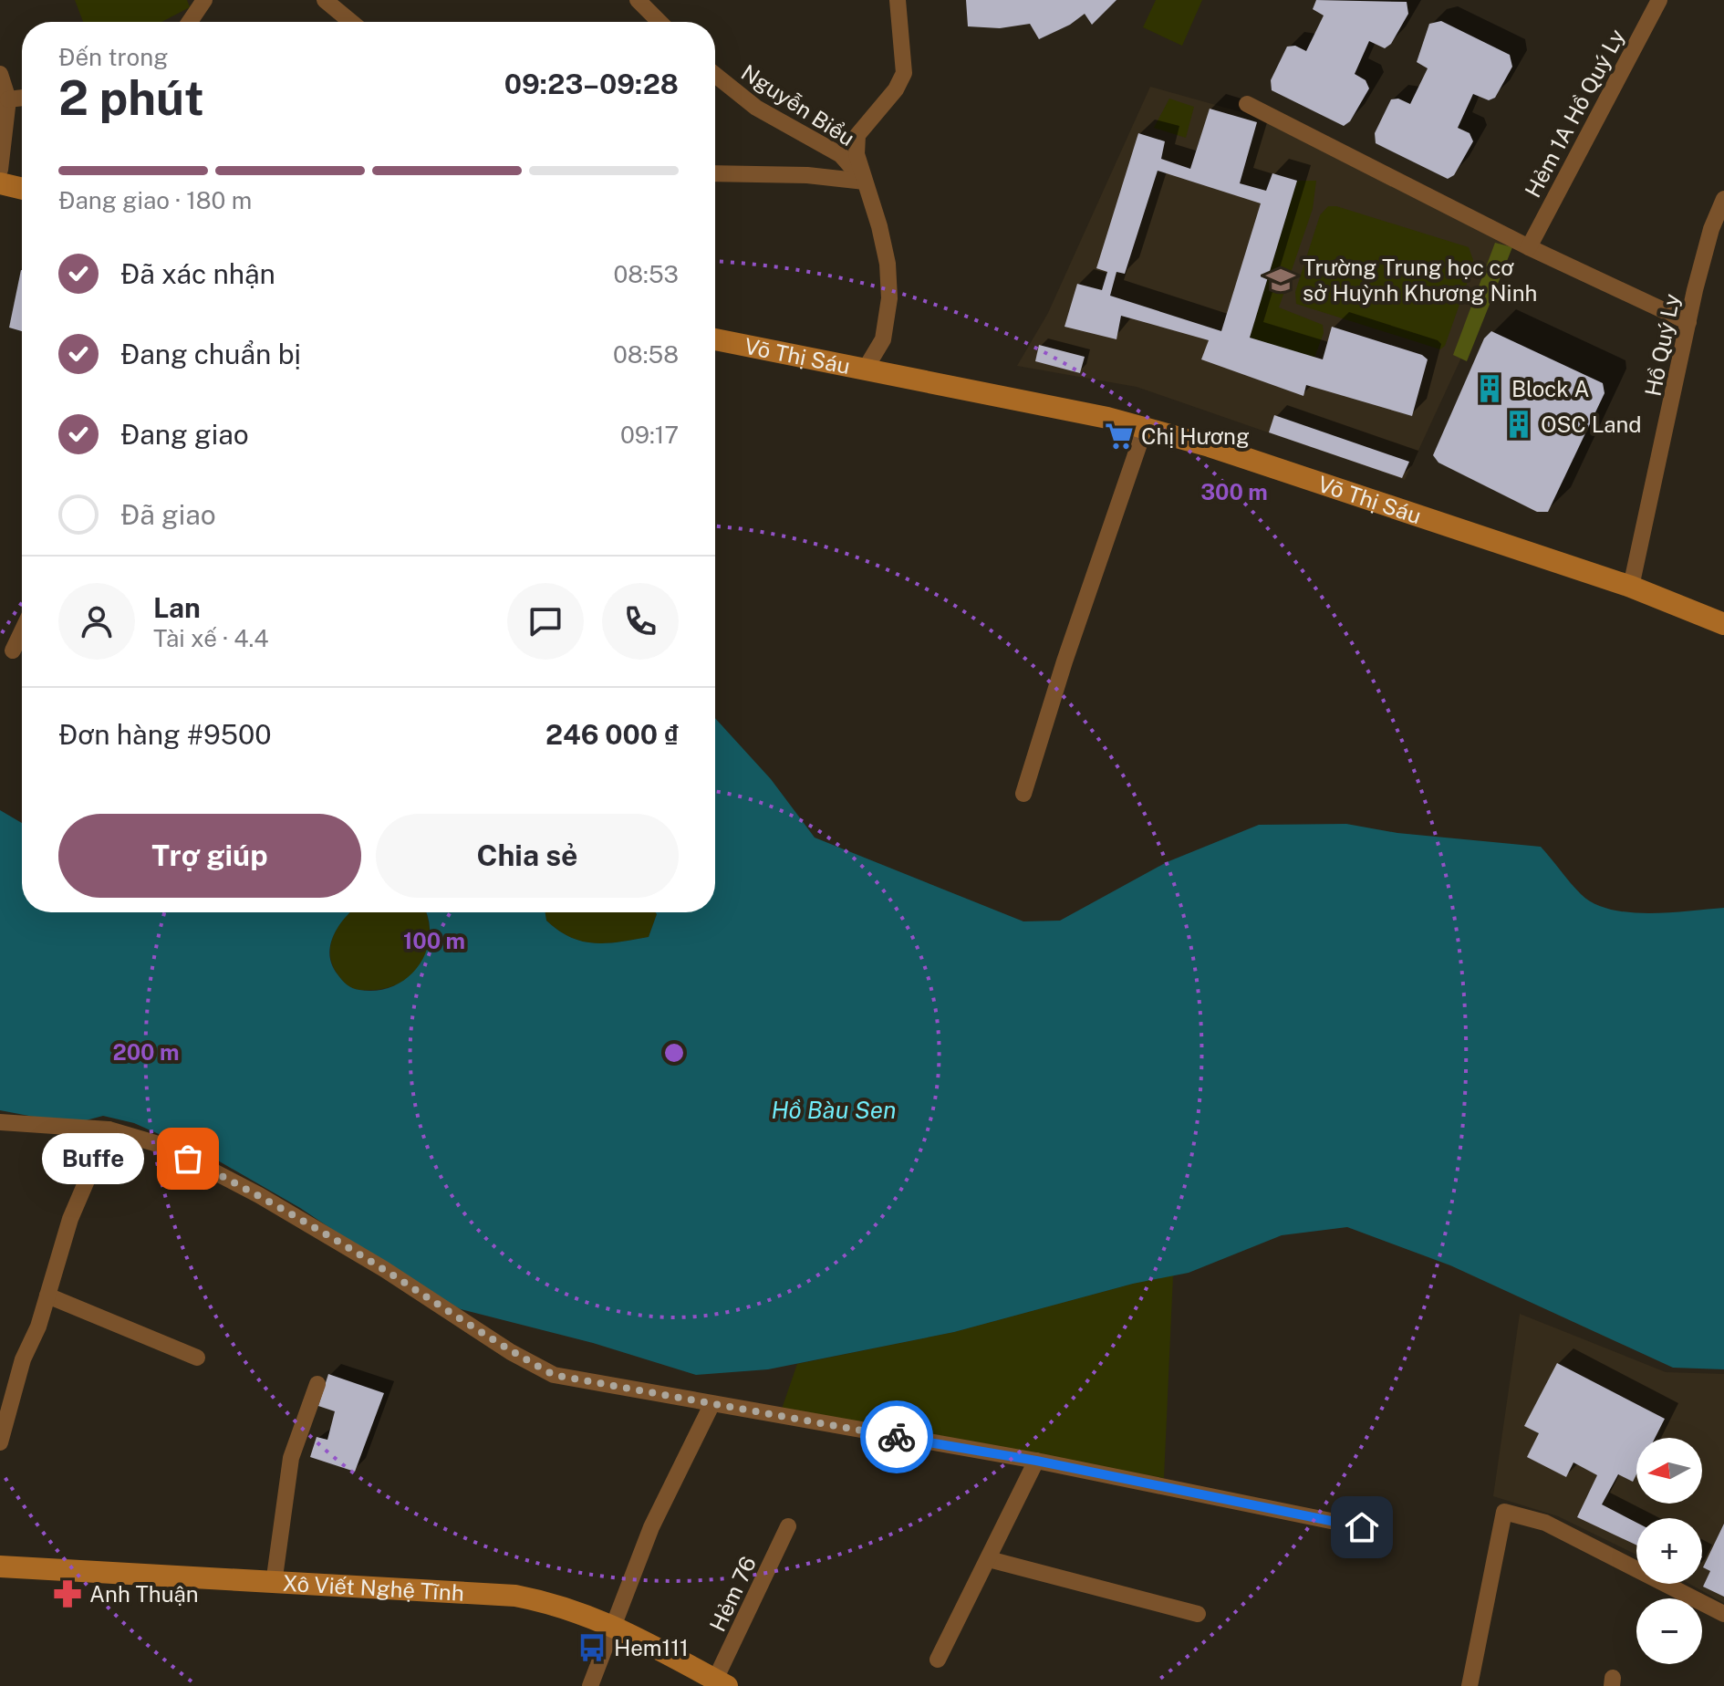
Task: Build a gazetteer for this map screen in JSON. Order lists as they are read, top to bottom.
{
  "streets": {
    "main road": ["Võ Thị Sáu", "Xô Viết Nghệ Tĩnh"],
    "street": [
      "Nguyễn Biểu",
      "Hẻm 1A Hồ Quý Ly",
      "Hồ Quý Ly",
      "Hẻm 76"
    ]
  },
  "crossings": [
    ["Hồ Quý Ly", "Võ Thị Sáu"],
    ["Xô Viết Nghệ Tĩnh", "Hẻm 76"]
  ],
  "water": ["Hồ Bàu Sen"],
  "places": {
    "school or university": ["Trường Trung học cơ sở Huỳnh Khương Ninh"],
    "building": ["Block A", "OSC Land"],
    "supermarket": ["Chị Hương"],
    "other": ["Buffe"],
    "pharmacy": ["Anh Thuận"],
    "bus stop": ["Hem111"]
  },
  "north": "left",
  "page": {
    "heading": ["2 phút", "Đến trong", "09:23–09:28"],
    "panel": [
      "Lan",
      "Tài xế · 4.4",
      "Đơn hàng #9500",
      "246 000 ₫"
    ],
    "bar": "Đang giao · 180 m",
    "list": [
      ["Đã xác nhận", "08:53"],
      ["Đang chuẩn bị", "08:58"],
      ["Đang giao", "09:17"],
      "Đã giao"
    ],
    "buttons": ["Trợ giúp", "Chia sẻ"],
    "bubble": "Buffe",
    "map_buttons": ["+", "−"]
  },
  "rings": ["300 m", "100 m", "200 m"]
}
